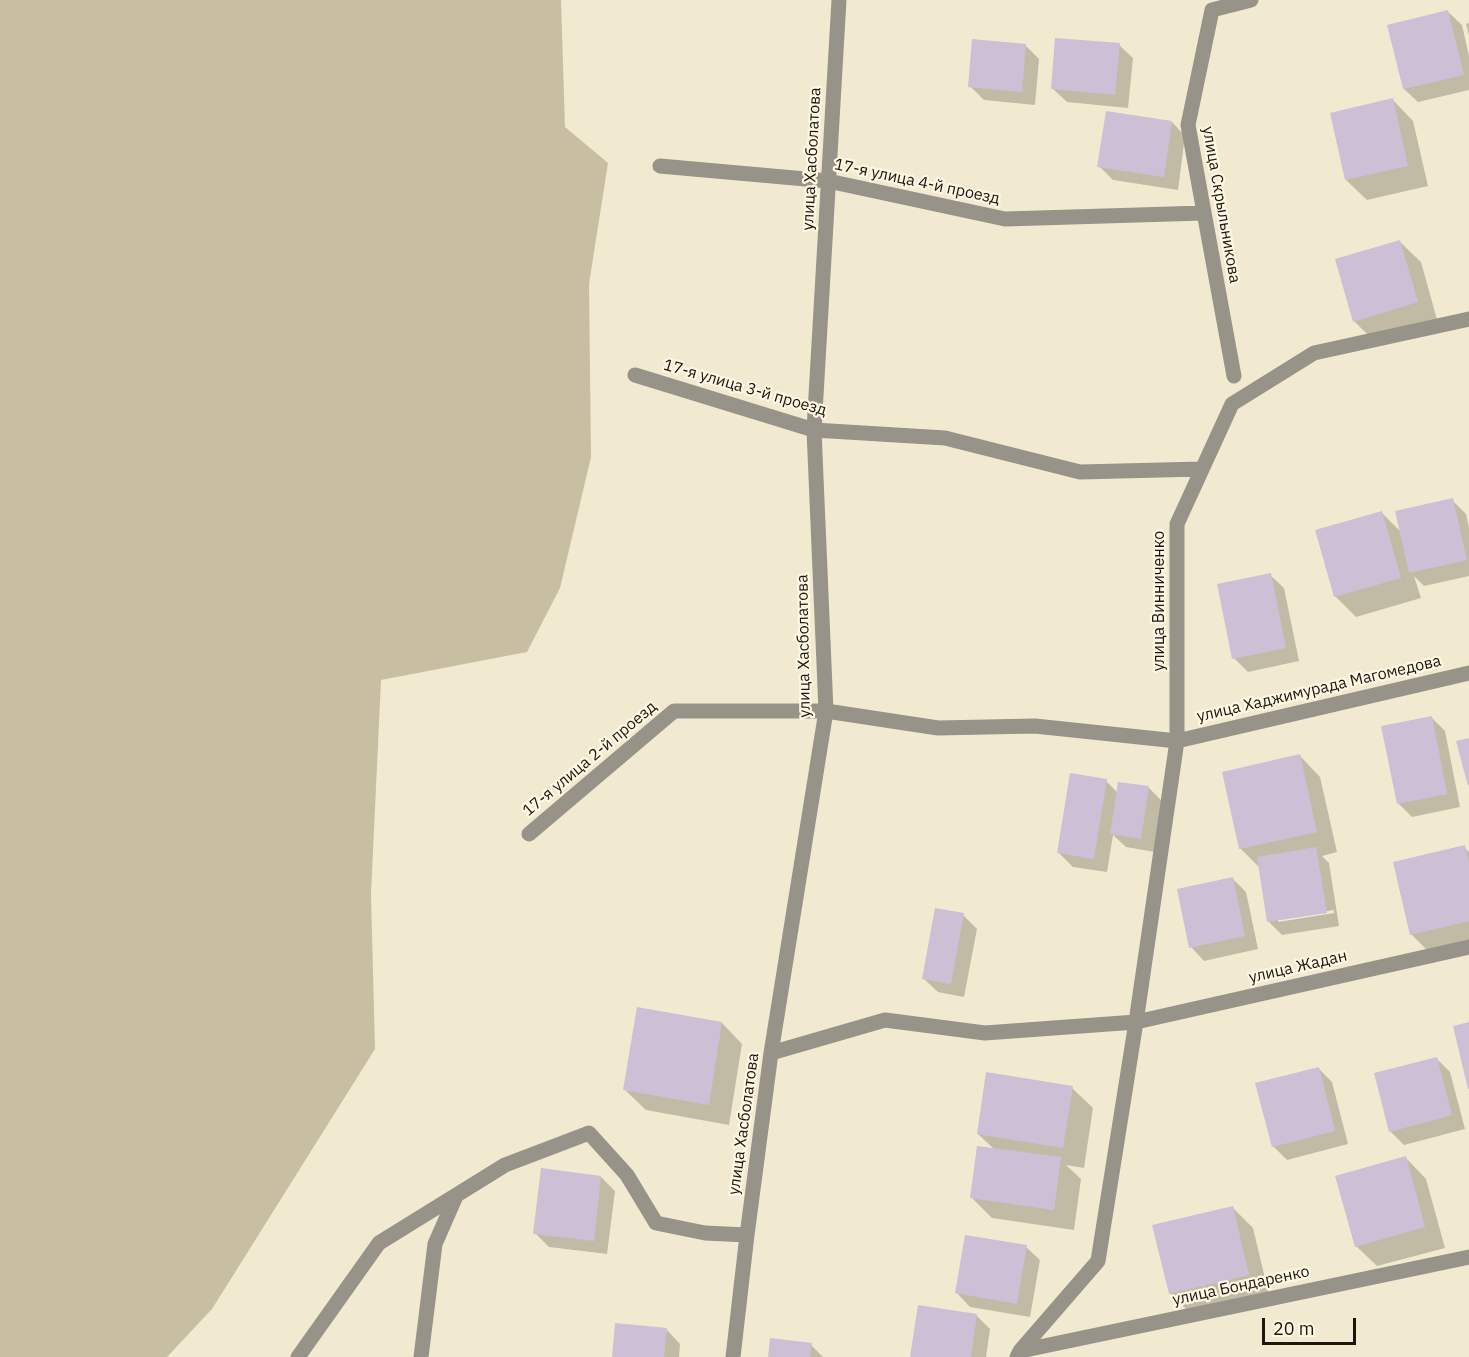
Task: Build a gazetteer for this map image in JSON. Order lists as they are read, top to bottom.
{
  "streets": {
    "street": [
      "улица Хасболатова",
      "17-я улица 4-й проезд",
      "улица Скрыльникова",
      "17-я улица 3-й проезд",
      "улица Винниченко",
      "улица Хаджимурада Магомедова",
      "17-я улица 2-й проезд",
      "улица Жадан",
      "улица Бондаренко"
    ]
  },
  "crossings": [
    ["улица Хасболатова", "17-я улица 4-й проезд"],
    ["улица Хасболатова", "17-я улица 3-й проезд"],
    ["улица Хасболатова", "17-я улица 2-й проезд"],
    ["улица Хасболатова", "улица Жадан"],
    ["17-я улица 4-й проезд", "улица Скрыльникова"],
    ["17-я улица 3-й проезд", "улица Винниченко"],
    ["улица Винниченко", "улица Хаджимурада Магомедова"],
    ["улица Винниченко", "17-я улица 2-й проезд"],
    ["улица Винниченко", "улица Жадан"],
    ["улица Винниченко", "улица Бондаренко"],
    ["улица Хаджимурада Магомедова", "17-я улица 2-й проезд"]
  ],
  "scale_bar": "20 m"
}
